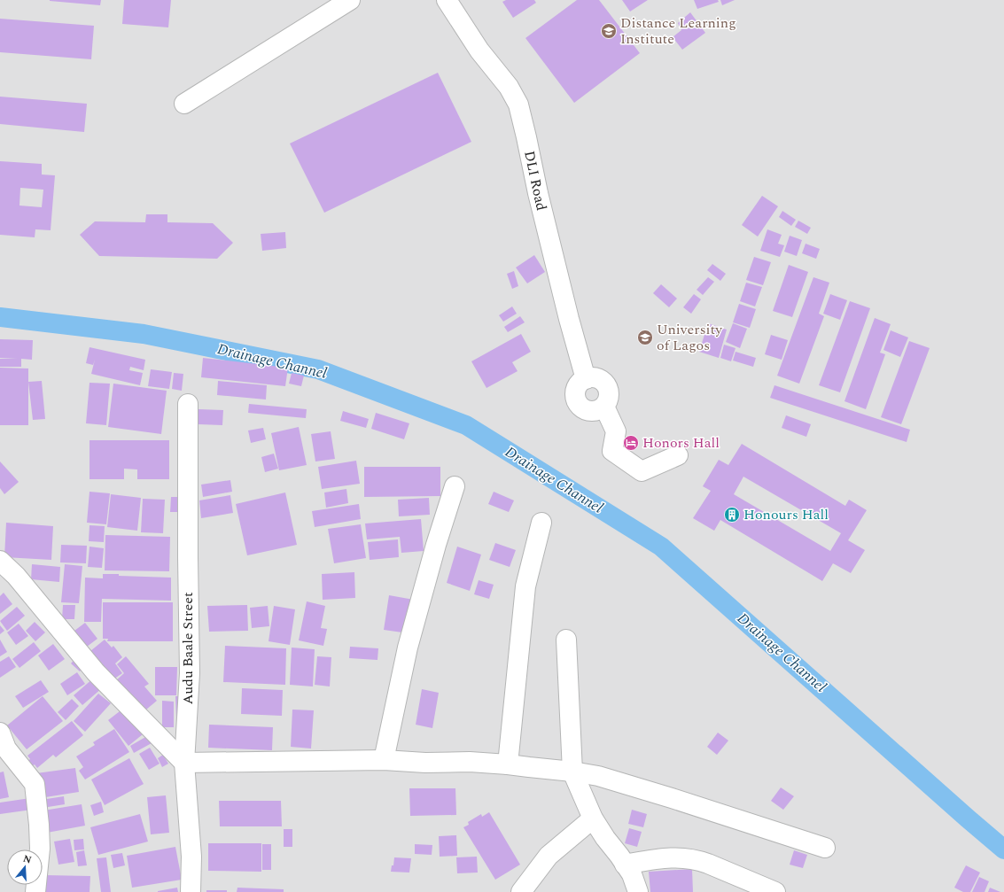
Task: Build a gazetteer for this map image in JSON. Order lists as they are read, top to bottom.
{
  "streets": {
    "street": ["DLI Road", "Audu Baale Street"]
  },
  "water": ["Drainage Channel"],
  "places": {
    "school or university": ["Distance Learning Institute", "University of Lagos"],
    "hotel": ["Honors Hall"],
    "building": ["Honours Hall"]
  },
  "north": "top"
}
